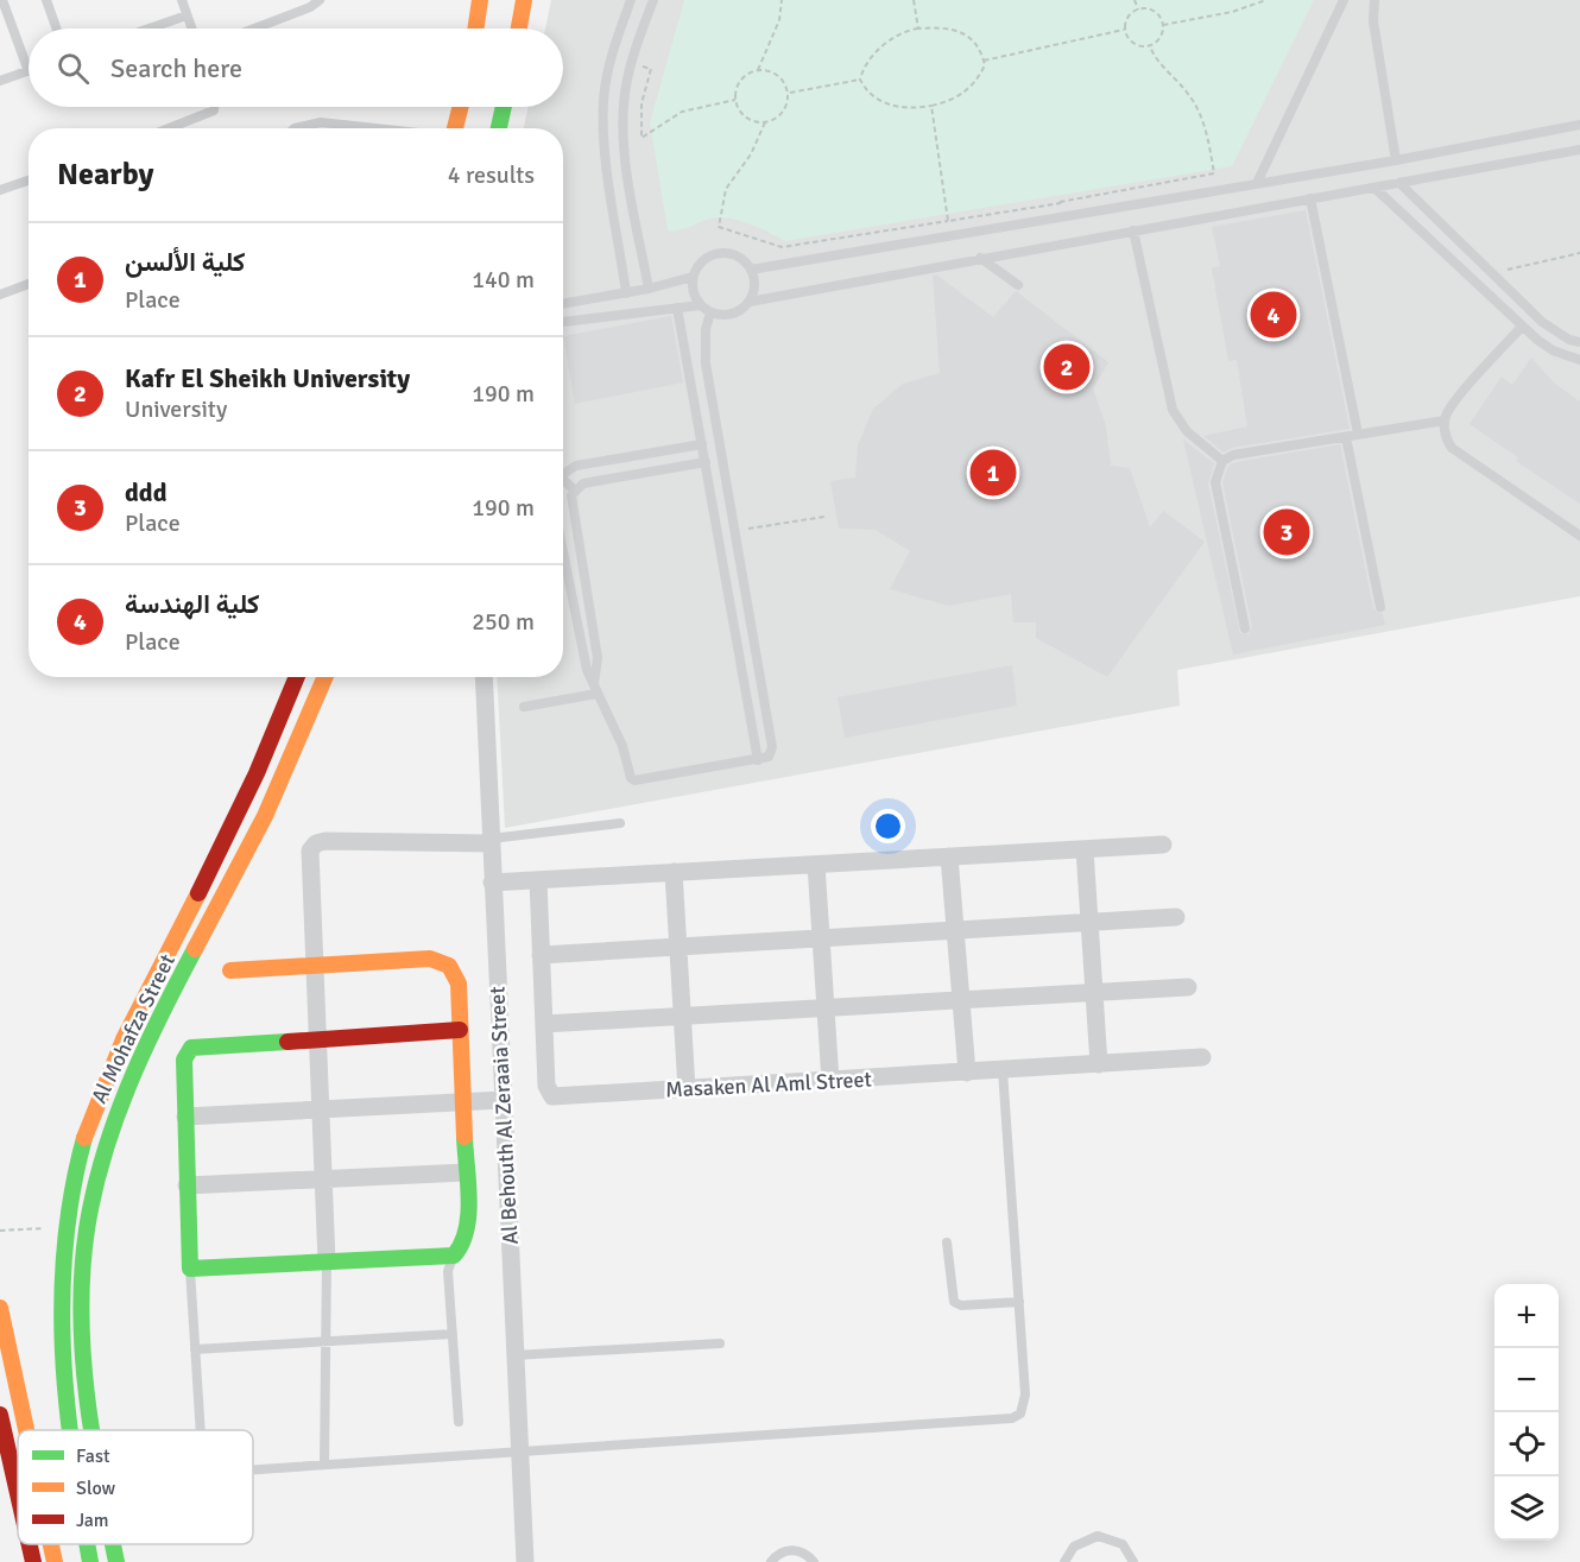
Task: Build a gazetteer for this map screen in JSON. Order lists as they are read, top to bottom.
{
  "streets": {
    "main road": ["Al Mohafza Street"],
    "street": ["Masaken Al Aml Street", "Al Behouth Al Zeraaia Street"]
  },
  "legend": ["Fast", "Slow", "Jam"],
  "page": {
    "search": "Search here",
    "heading": ["Nearby", "4 results"],
    "list": [
      {
        "mark": "1",
        "name": "كلية الألسن",
        "note": "Place",
        "value": "140 m"
      },
      {
        "mark": "2",
        "name": "Kafr El Sheikh University",
        "note": "University",
        "value": "190 m"
      },
      {
        "mark": "3",
        "name": "ddd",
        "note": "Place",
        "value": "190 m"
      },
      {
        "mark": "4",
        "name": "كلية الهندسة",
        "note": "Place",
        "value": "250 m"
      }
    ],
    "pins": [
      "4",
      "2",
      "1",
      "3"
    ],
    "map_buttons": ["+", "−"]
  }
}
